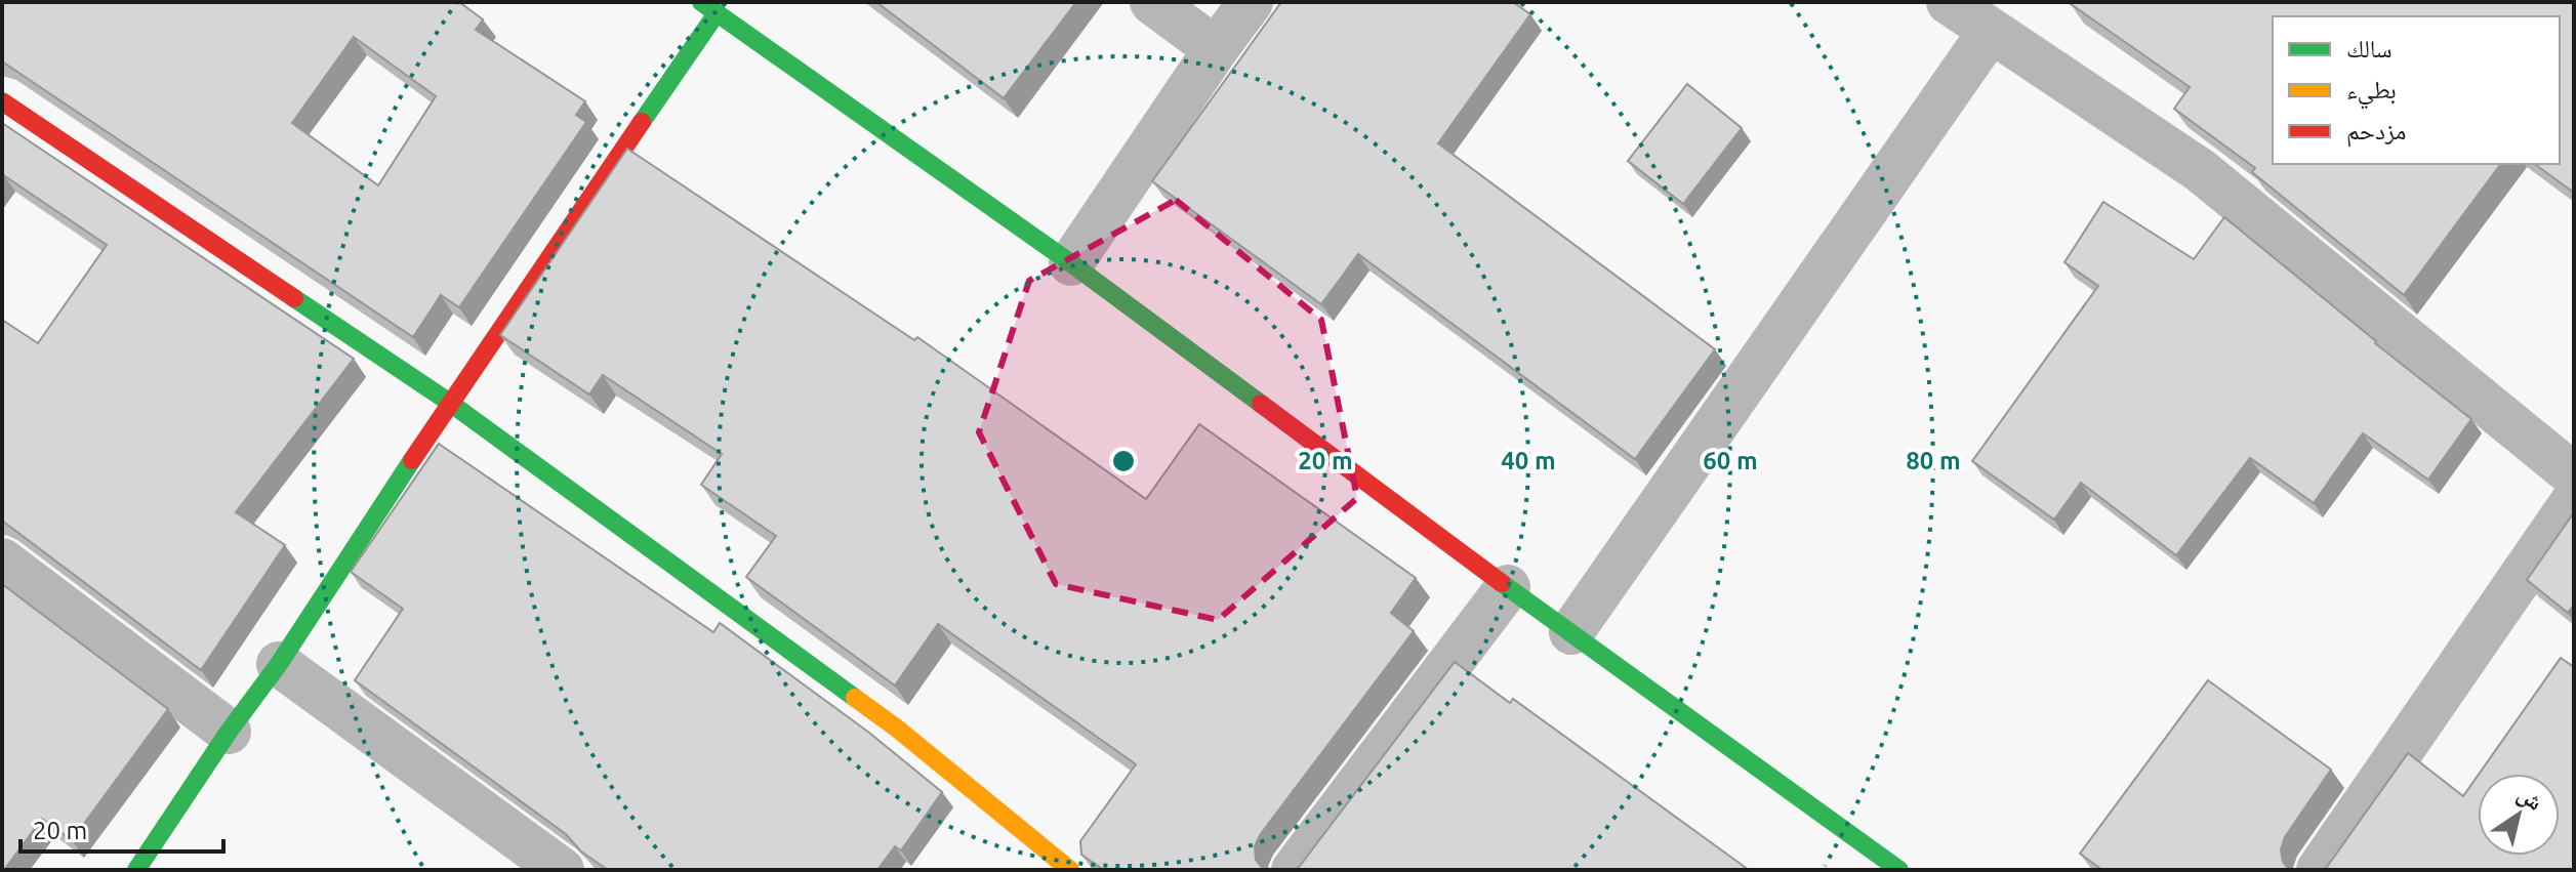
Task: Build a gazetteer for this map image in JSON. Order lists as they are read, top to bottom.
{
  "legend": ["سالك", "بطيء", "مزدحم"],
  "scale_bar": "20 m",
  "north": "top right",
  "rings": [
    "20 m",
    "40 m",
    "60 m",
    "80 m"
  ]
}
